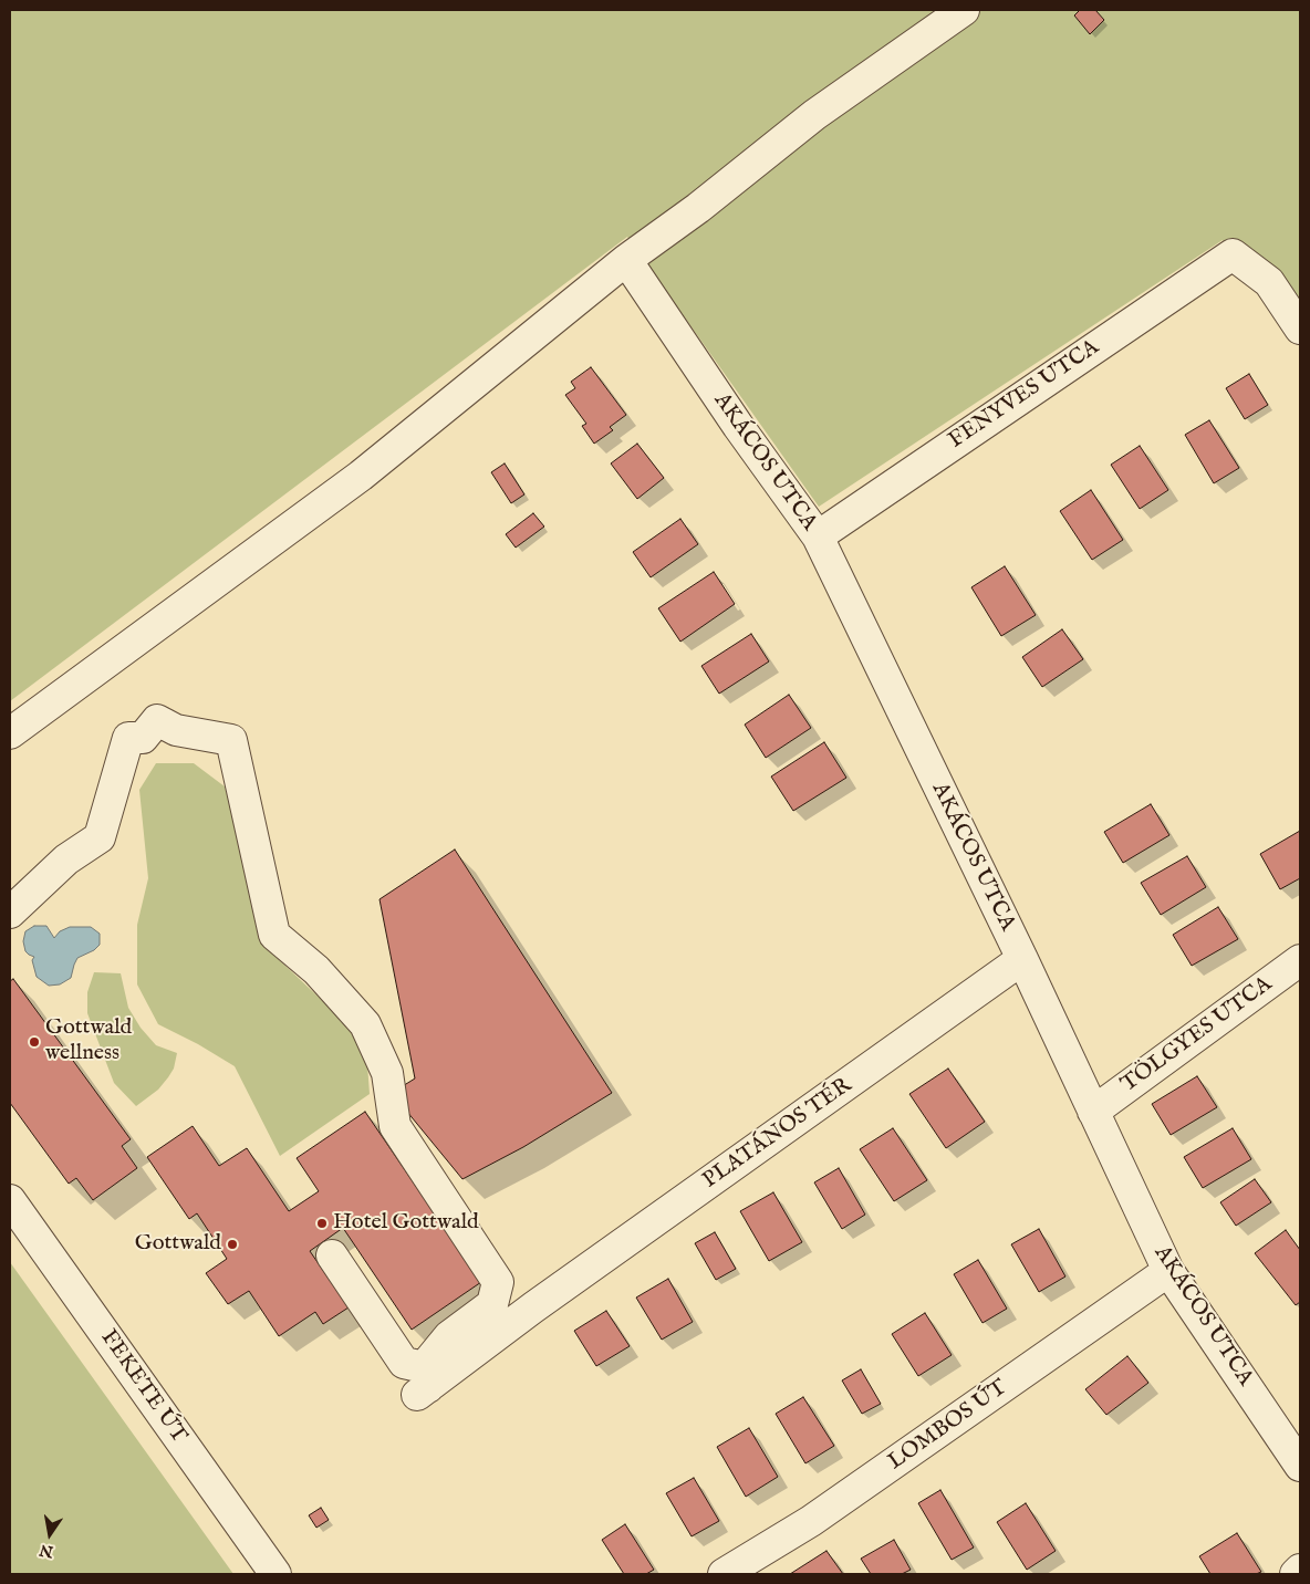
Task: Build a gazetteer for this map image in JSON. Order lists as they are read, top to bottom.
{
  "streets": {
    "street": [
      "FENYVES UTCA",
      "AKÁCOS UTCA",
      "TÖLGYES UTCA",
      "PLATÁNOS TÉR",
      "FEKETE ÚT",
      "LOMBOS ÚT"
    ]
  },
  "crossings": [
    ["FENYVES UTCA", "AKÁCOS UTCA"],
    ["AKÁCOS UTCA", "TÖLGYES UTCA"],
    ["AKÁCOS UTCA", "PLATÁNOS TÉR"],
    ["AKÁCOS UTCA", "LOMBOS ÚT"]
  ],
  "places": ["Gottwald wellness", "Hotel Gottwald", "Gottwald"],
  "north": "bottom"
}
